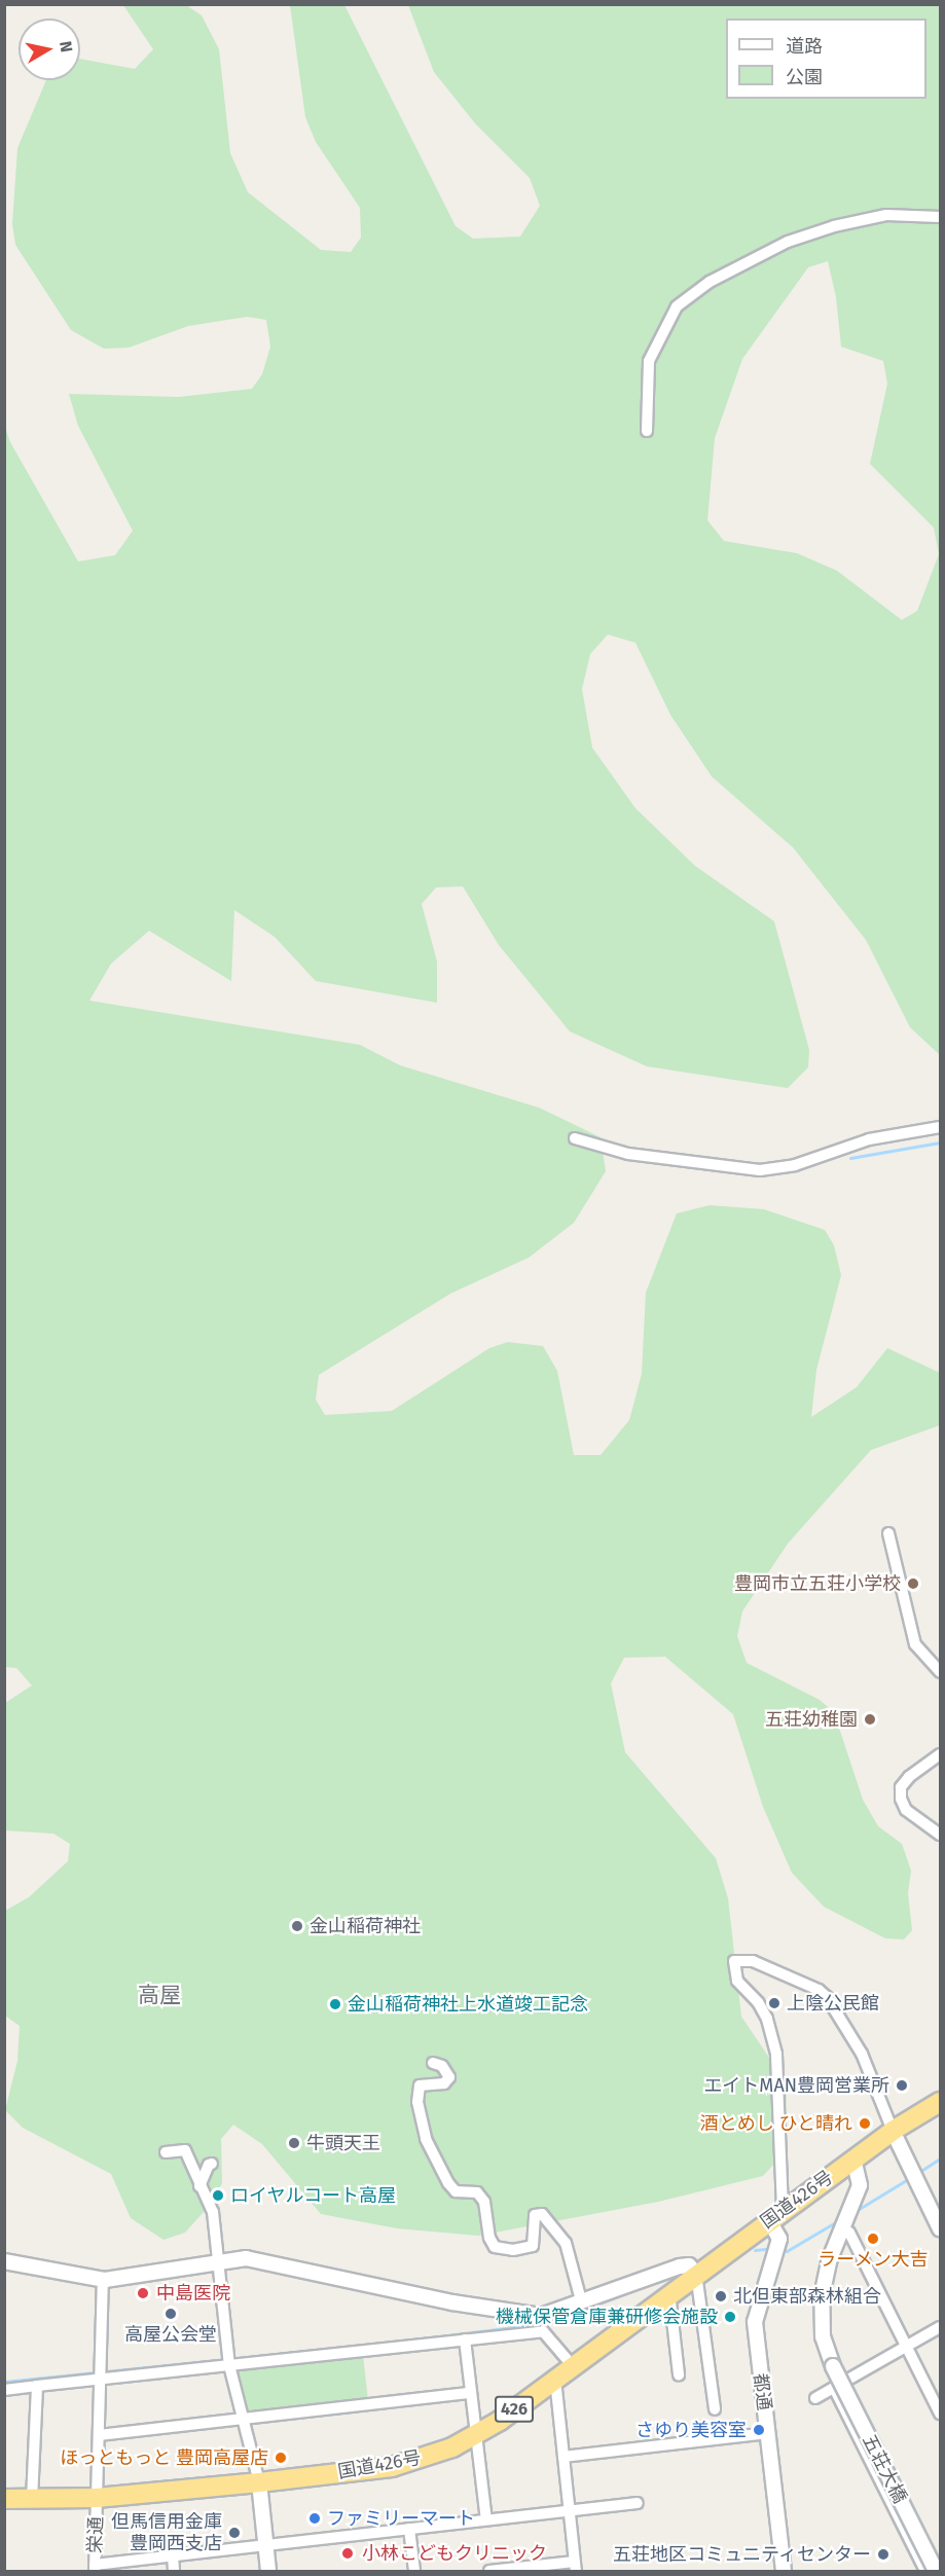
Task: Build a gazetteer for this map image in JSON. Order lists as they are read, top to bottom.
{
  "streets": {
    "highway": ["国道426号", "426"],
    "street": ["都通", "五荘大橋", "栄通"]
  },
  "crossings": [
    ["国道426号", "都通"],
    ["国道426号", "五荘大橋"],
    ["国道426号", "栄通"]
  ],
  "districts": ["高屋"],
  "places": [
    "豊岡市立五荘小学校",
    "五荘幼稚園",
    "金山稲荷神社",
    "上陰公民館",
    "金山稲荷神社上水道竣工記念",
    "エイトMAN豊岡営業所",
    "酒とめし ひと晴れ",
    "牛頭天王",
    "ロイヤルコート高屋",
    "ラーメン大吉",
    "中島医院",
    "北但東部森林組合",
    "高屋公会堂",
    "機械保管倉庫兼研修会施設",
    "さゆり美容室",
    "ほっともっと 豊岡高屋店",
    "ファミリーマート",
    "但馬信用金庫 豊岡西支店",
    "小林こどもクリニック",
    "五荘地区コミュニティセンター"
  ],
  "legend": ["道路", "公園"],
  "north": "right"
}
